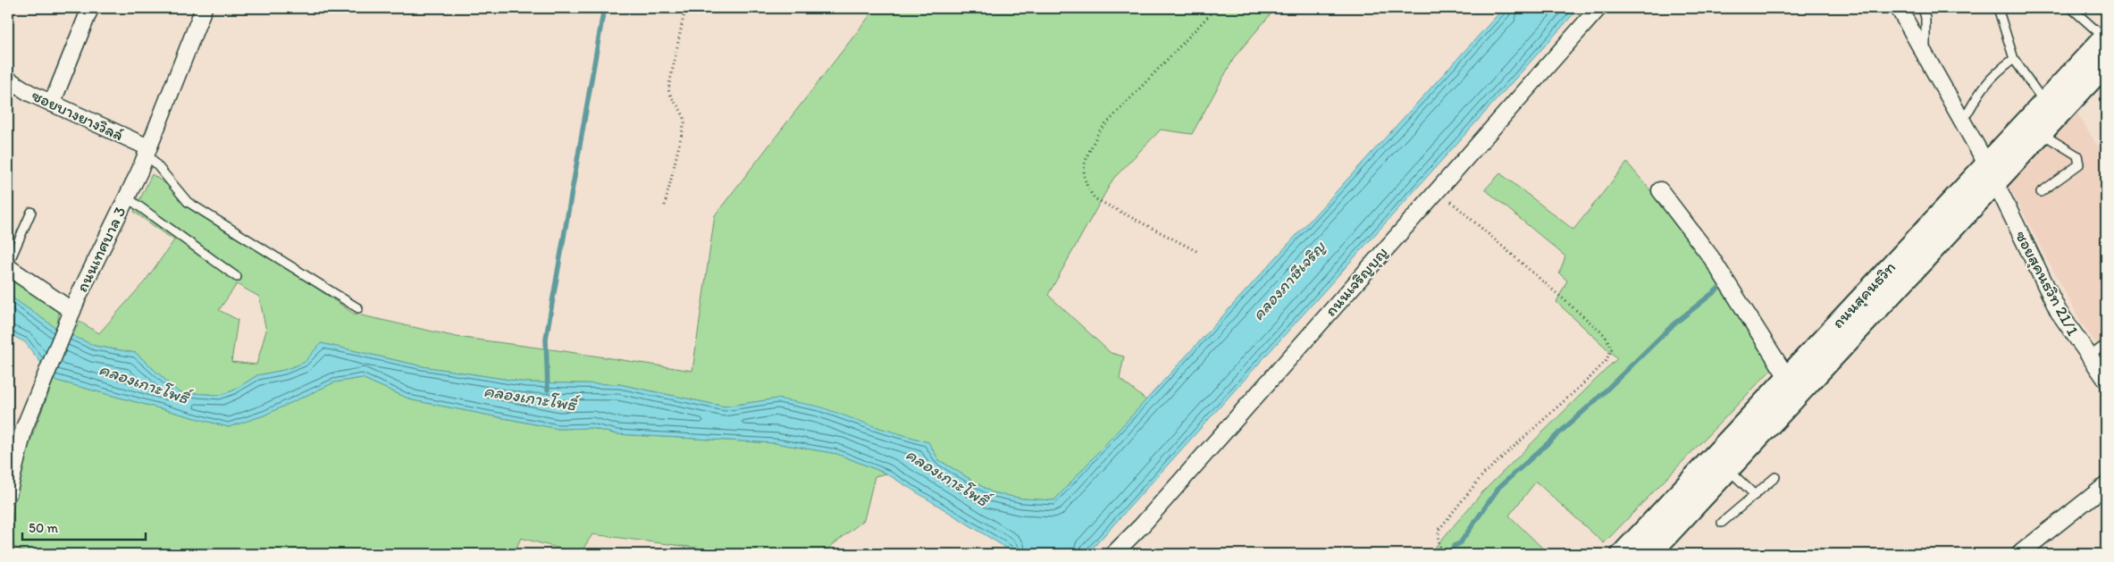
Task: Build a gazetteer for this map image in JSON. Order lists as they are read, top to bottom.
{
  "streets": {
    "main road": ["ถนนสุคนธวิท"],
    "street": [
      "ซอยบางยางวิลล์",
      "ถนนเทศบาล 3",
      "ถนนเจริญบุญ",
      "ซอยสุคนธวิท 21/1"
    ]
  },
  "crossings": [
    ["ซอยบางยางวิลล์", "ถนนเทศบาล 3"],
    ["ซอยสุคนธวิท 21/1", "ถนนสุคนธวิท"]
  ],
  "water": ["คลองภาษีเจริญ", "คลองเกาะโพธิ์"],
  "scale_bar": "50 m"
}
